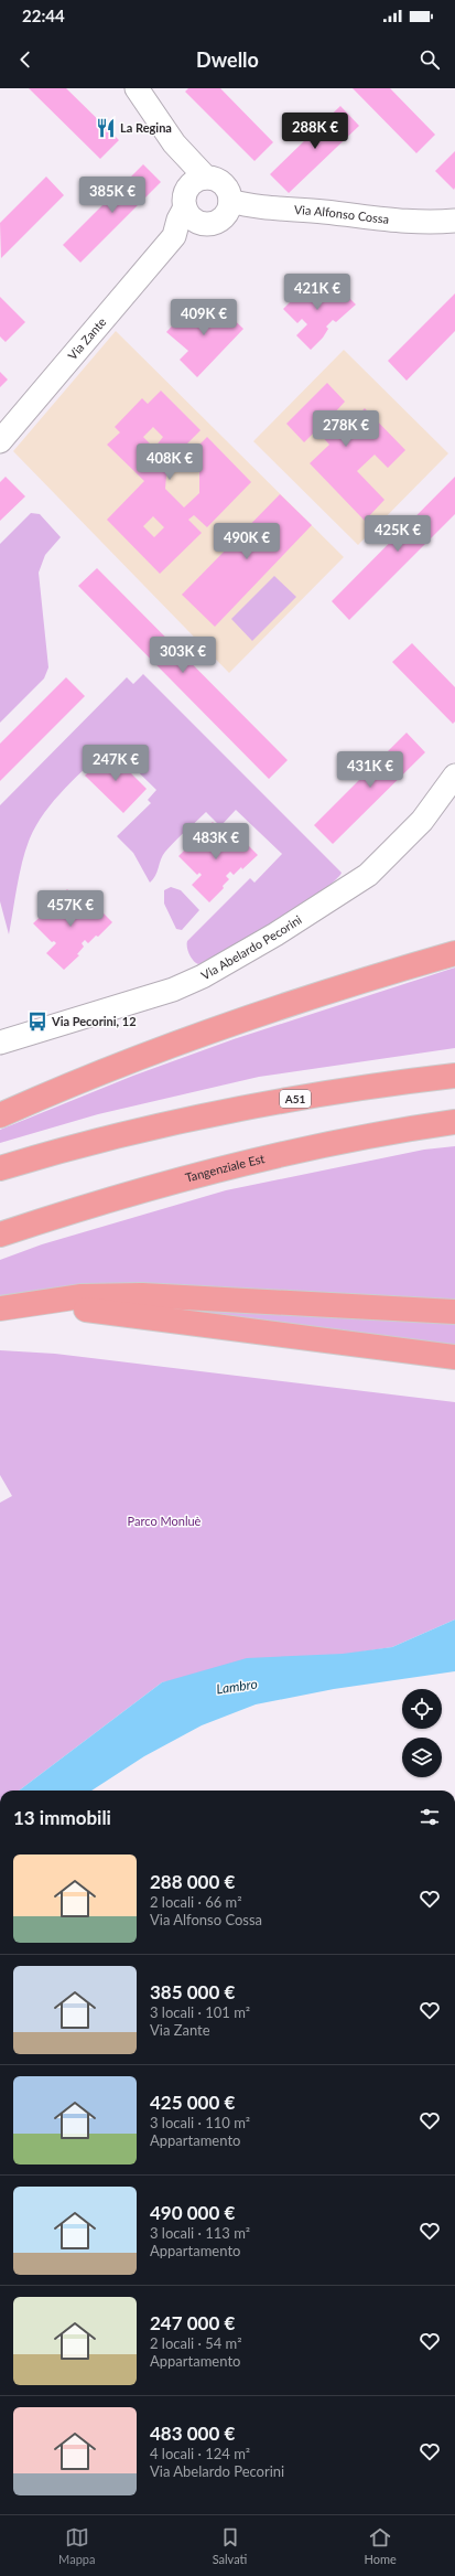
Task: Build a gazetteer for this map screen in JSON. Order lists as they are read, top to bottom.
{
  "streets": {
    "highway": ["A51", "Tangenziale Est"],
    "street": ["Via Alfonso Cossa", "Via Zante", "Via Abelardo Pecorini"]
  },
  "crossings": [
    ["Via Alfonso Cossa", "Via Zante"]
  ],
  "water": ["Lambro"],
  "parks": ["Parco Monluè"],
  "places": {
    "restaurant": ["La Regina"],
    "bus stop": ["Via Pecorini, 12"]
  },
  "page": {
    "status": "22:44",
    "header": "Dwello",
    "price": [
      "288K €",
      "385K €",
      "421K €",
      "409K €",
      "278K €",
      "408K €",
      "425K €",
      "490K €",
      "303K €",
      "247K €",
      "431K €",
      "483K €",
      "457K €"
    ],
    "heading": "13 immobili",
    "list": [
      {
        "name": "288 000 €",
        "note": "2 locali · 66 m² · Via Alfonso Cossa"
      },
      {
        "name": "385 000 €",
        "note": "3 locali · 101 m² · Via Zante"
      },
      {
        "name": "425 000 €",
        "note": "3 locali · 110 m² · Appartamento"
      },
      {
        "name": "490 000 €",
        "note": "3 locali · 113 m² · Appartamento"
      },
      {
        "name": "247 000 €",
        "note": "2 locali · 54 m² · Appartamento"
      },
      {
        "name": "483 000 €",
        "note": "4 locali · 124 m² · Via Abelardo Pecorini"
      }
    ],
    "tabs": ["Mappa", "Salvati", "Home"]
  }
}
